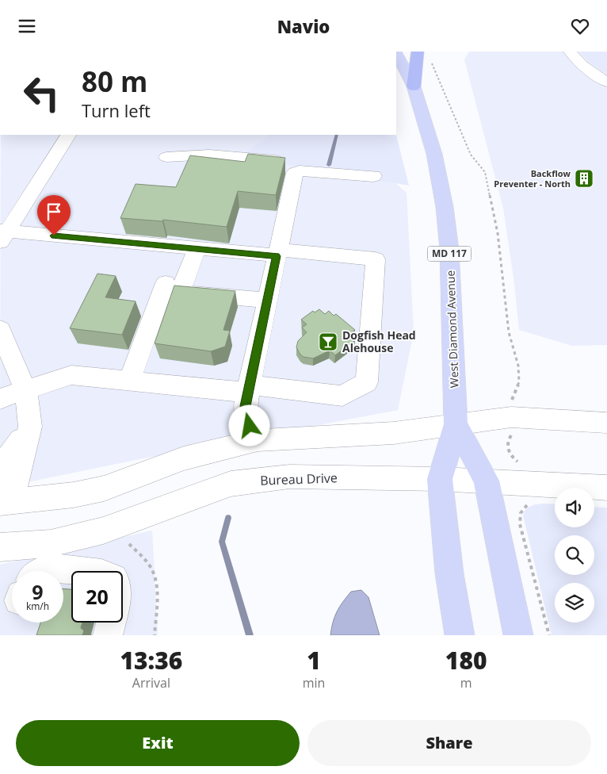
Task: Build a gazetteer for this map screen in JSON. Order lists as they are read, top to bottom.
{
  "streets": {
    "main road": ["MD 117", "West Diamond Avenue"],
    "street": ["Bureau Drive"]
  },
  "crossings": [
    ["West Diamond Avenue", "Bureau Drive"]
  ],
  "places": {
    "building": ["Backflow Preventer - North"],
    "bar": ["Dogfish Head Alehouse"]
  },
  "page": {
    "header": "Navio",
    "turn": ["80 m", "Turn left"],
    "speed": "9 km/h",
    "limit": "20",
    "eta": [
      "13:36",
      "Arrival",
      "1",
      "min",
      "180",
      "m"
    ],
    "buttons": ["Exit", "Share"]
  }
}
